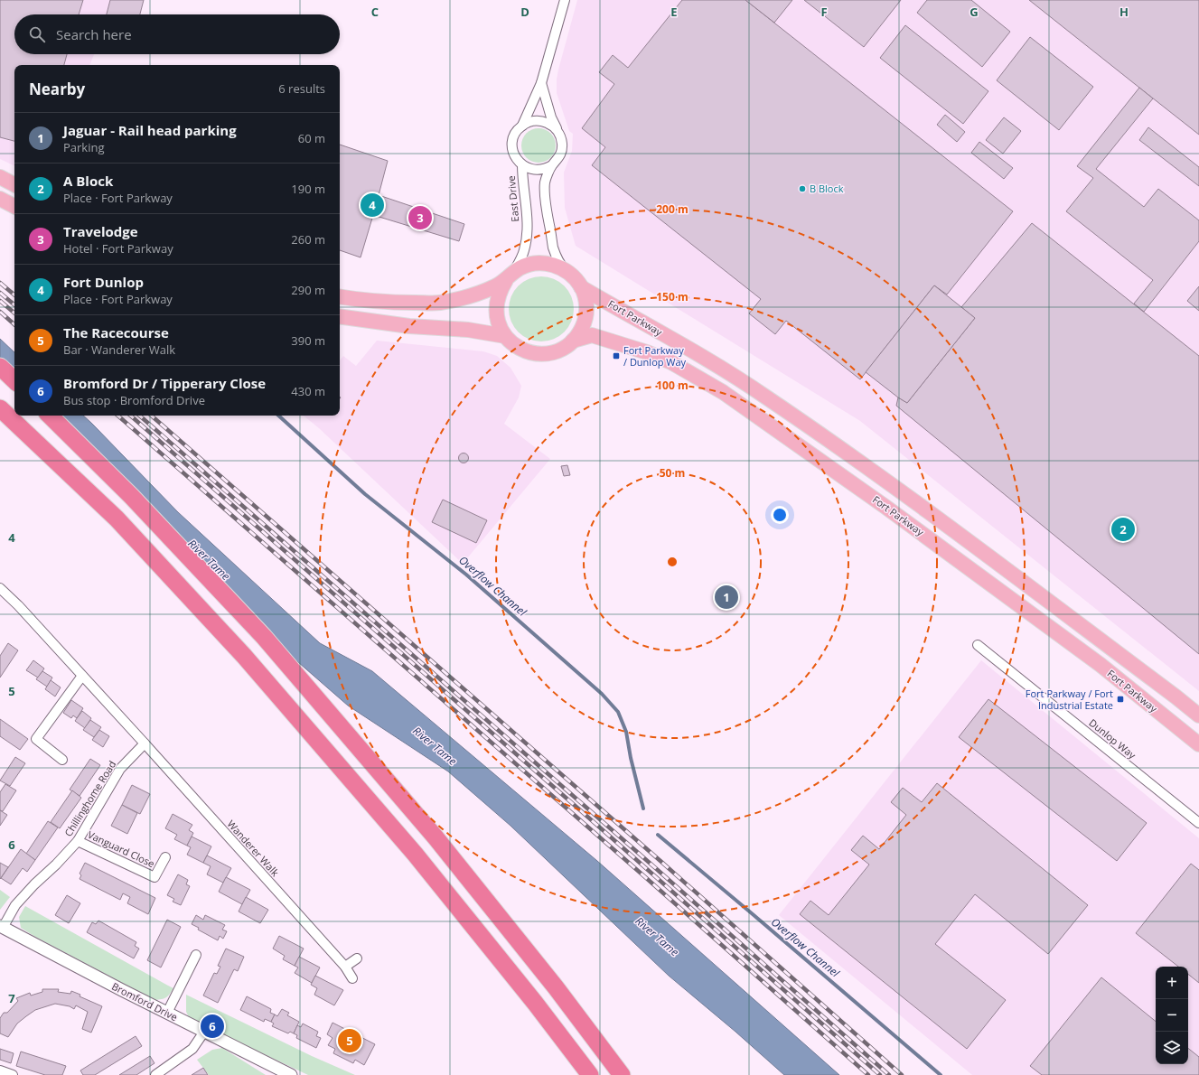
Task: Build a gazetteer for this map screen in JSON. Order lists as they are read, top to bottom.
{
  "streets": {
    "main road": ["Fort Parkway"],
    "street": [
      "East Drive",
      "Dunlop Way",
      "Chillinghome Road",
      "Wanderer Walk",
      "Vanguard Close",
      "Bromford Drive"
    ]
  },
  "crossings": [
    ["East Drive", "Fort Parkway"],
    ["Chillinghome Road", "Wanderer Walk"],
    ["Chillinghome Road", "Vanguard Close"],
    ["Chillinghome Road", "Bromford Drive"]
  ],
  "water": ["River Tame", "Overflow Channel"],
  "places": {
    "other": ["B Block"],
    "transit": ["Fort Parkway / Dunlop Way", "Fort Parkway / Fort Industrial Estate"]
  },
  "page": {
    "search": "Search here",
    "heading": ["Nearby", "6 results"],
    "list": [
      {
        "mark": "1",
        "name": "Jaguar - Rail head parking",
        "note": "Parking",
        "value": "60 m"
      },
      {
        "mark": "2",
        "name": "A Block",
        "note": "Place · Fort Parkway",
        "value": "190 m"
      },
      {
        "mark": "3",
        "name": "Travelodge",
        "note": "Hotel · Fort Parkway",
        "value": "260 m"
      },
      {
        "mark": "4",
        "name": "Fort Dunlop",
        "note": "Place · Fort Parkway",
        "value": "290 m"
      },
      {
        "mark": "5",
        "name": "The Racecourse",
        "note": "Bar · Wanderer Walk",
        "value": "390 m"
      },
      {
        "mark": "6",
        "name": "Bromford Dr / Tipperary Close",
        "note": "Bus stop · Bromford Drive",
        "value": "430 m"
      }
    ],
    "pins": [
      "4",
      "3",
      "2",
      "1",
      "6",
      "5"
    ],
    "map_buttons": ["+", "−"]
  },
  "grid": {
    "columns": [
      "C",
      "D",
      "E",
      "F",
      "G",
      "H"
    ],
    "rows": [
      "4",
      "5",
      "6",
      "7"
    ]
  },
  "rings": [
    "200 m",
    "150 m",
    "100 m",
    "50 m"
  ]
}
